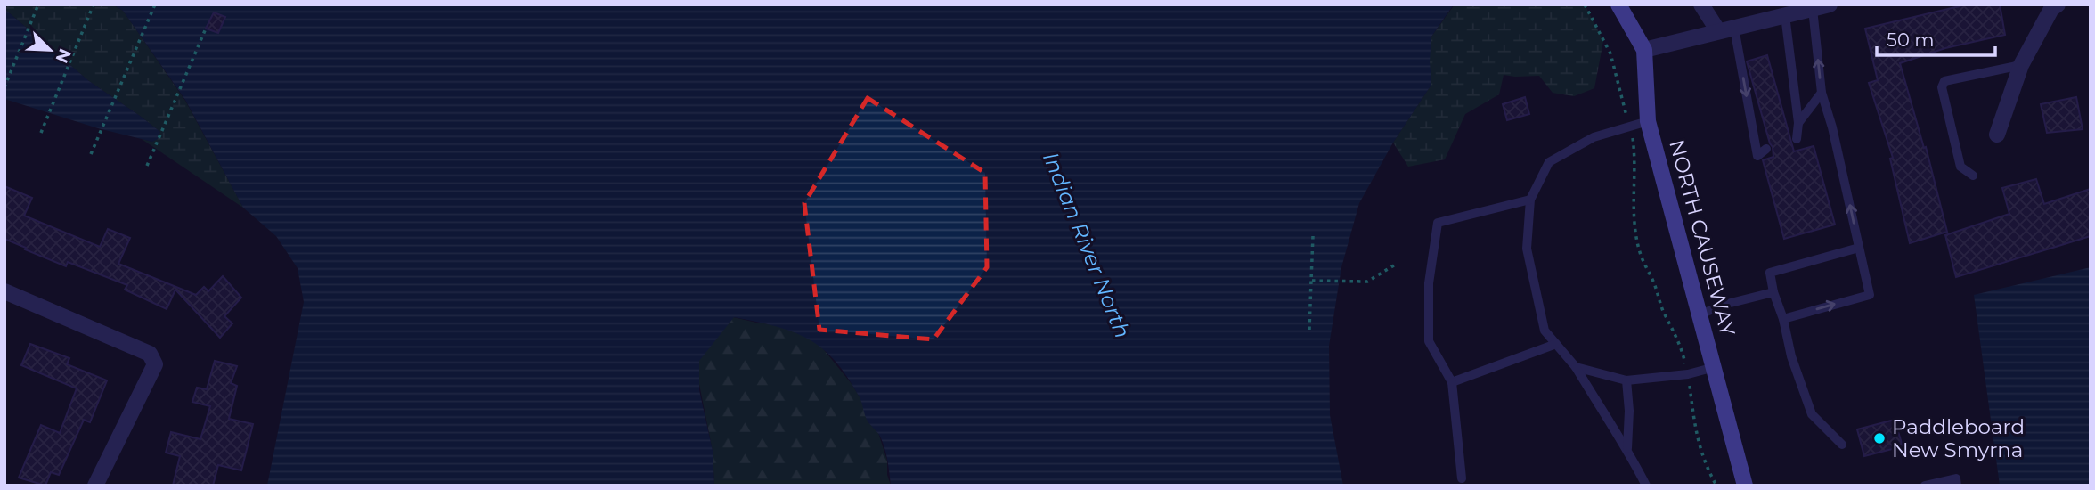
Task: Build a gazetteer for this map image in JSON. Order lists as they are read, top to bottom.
{
  "streets": {
    "main road": ["NORTH CAUSEWAY"]
  },
  "water": ["Indian River North"],
  "places": ["Paddleboard New Smyrna"],
  "scale_bar": "50 m",
  "north": "bottom right"
}
